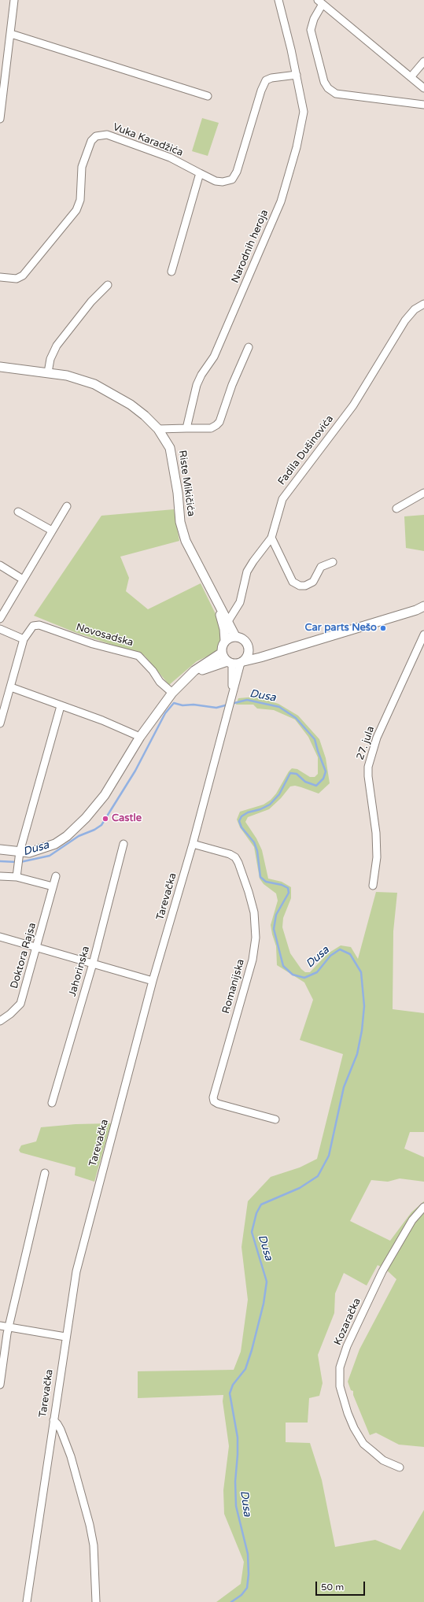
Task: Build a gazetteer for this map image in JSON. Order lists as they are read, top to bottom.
{
  "streets": {
    "main road": ["Riste Mikičića"],
    "street": [
      "Vuka Karadžića",
      "Narodnih heroja",
      "Fadila Dušinovića",
      "Novosadska",
      "27. jula",
      "Tarevačka",
      "Doktora Rajsa",
      "Jahorinska",
      "Romanijska",
      "Kozaračka"
    ]
  },
  "crossings": [
    ["Fadila Dušinovića", "Riste Mikičića"],
    ["Riste Mikičića", "Tarevačka"],
    ["Tarevačka", "Romanijska"]
  ],
  "water": ["Dusa"],
  "places": ["Car parts Nešo", "Castle"],
  "scale_bar": "50 m"
}
